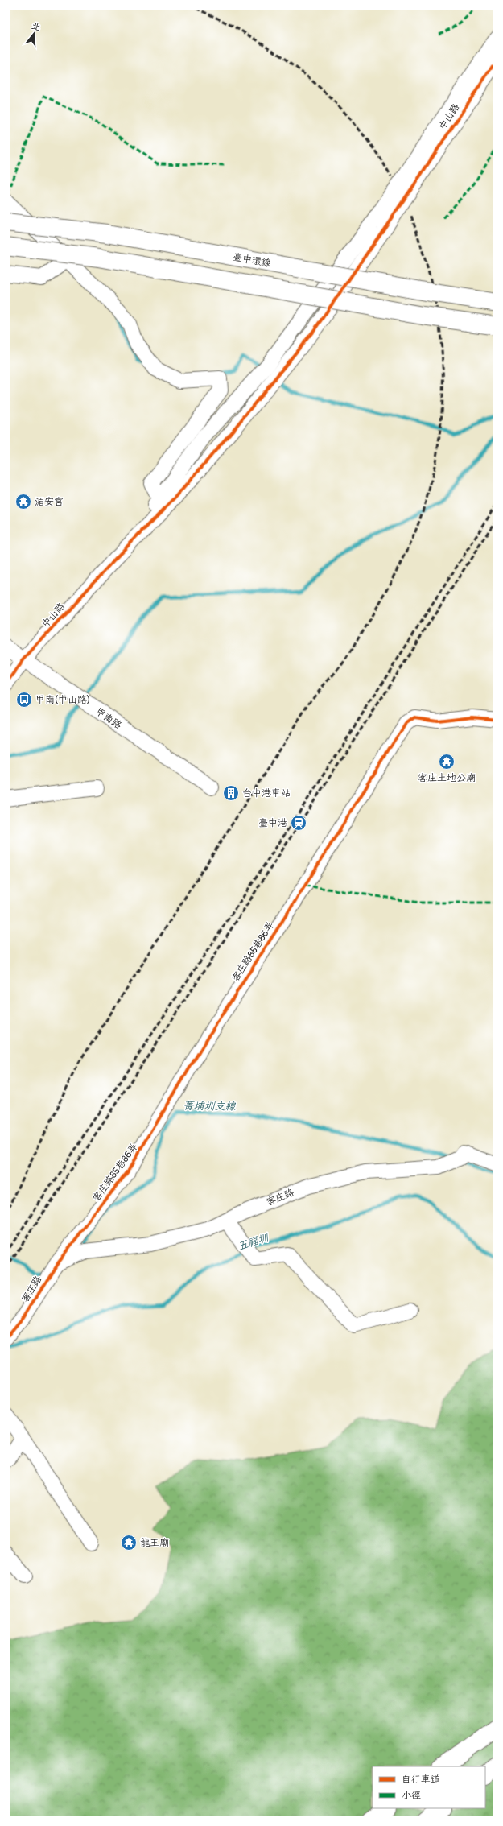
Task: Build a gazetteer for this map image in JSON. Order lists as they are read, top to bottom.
{
  "streets": {
    "highway": ["臺中環線"],
    "street": [
      "中山路",
      "甲南路",
      "客庄路85巷86弄",
      "客庄路"
    ]
  },
  "crossings": [
    ["中山路", "甲南路"],
    ["客庄路85巷86弄", "客庄路"]
  ],
  "water": ["菁埔圳支線", "五福圳"],
  "places": {
    "temple": ["湄安宮", "客庄土地公廟", "龍王廟"],
    "bus stop": ["甲南(中山路)"],
    "building": ["台中港車站"],
    "station": ["臺中港"]
  },
  "legend": ["自行車道", "小徑"],
  "north": "top"
}
